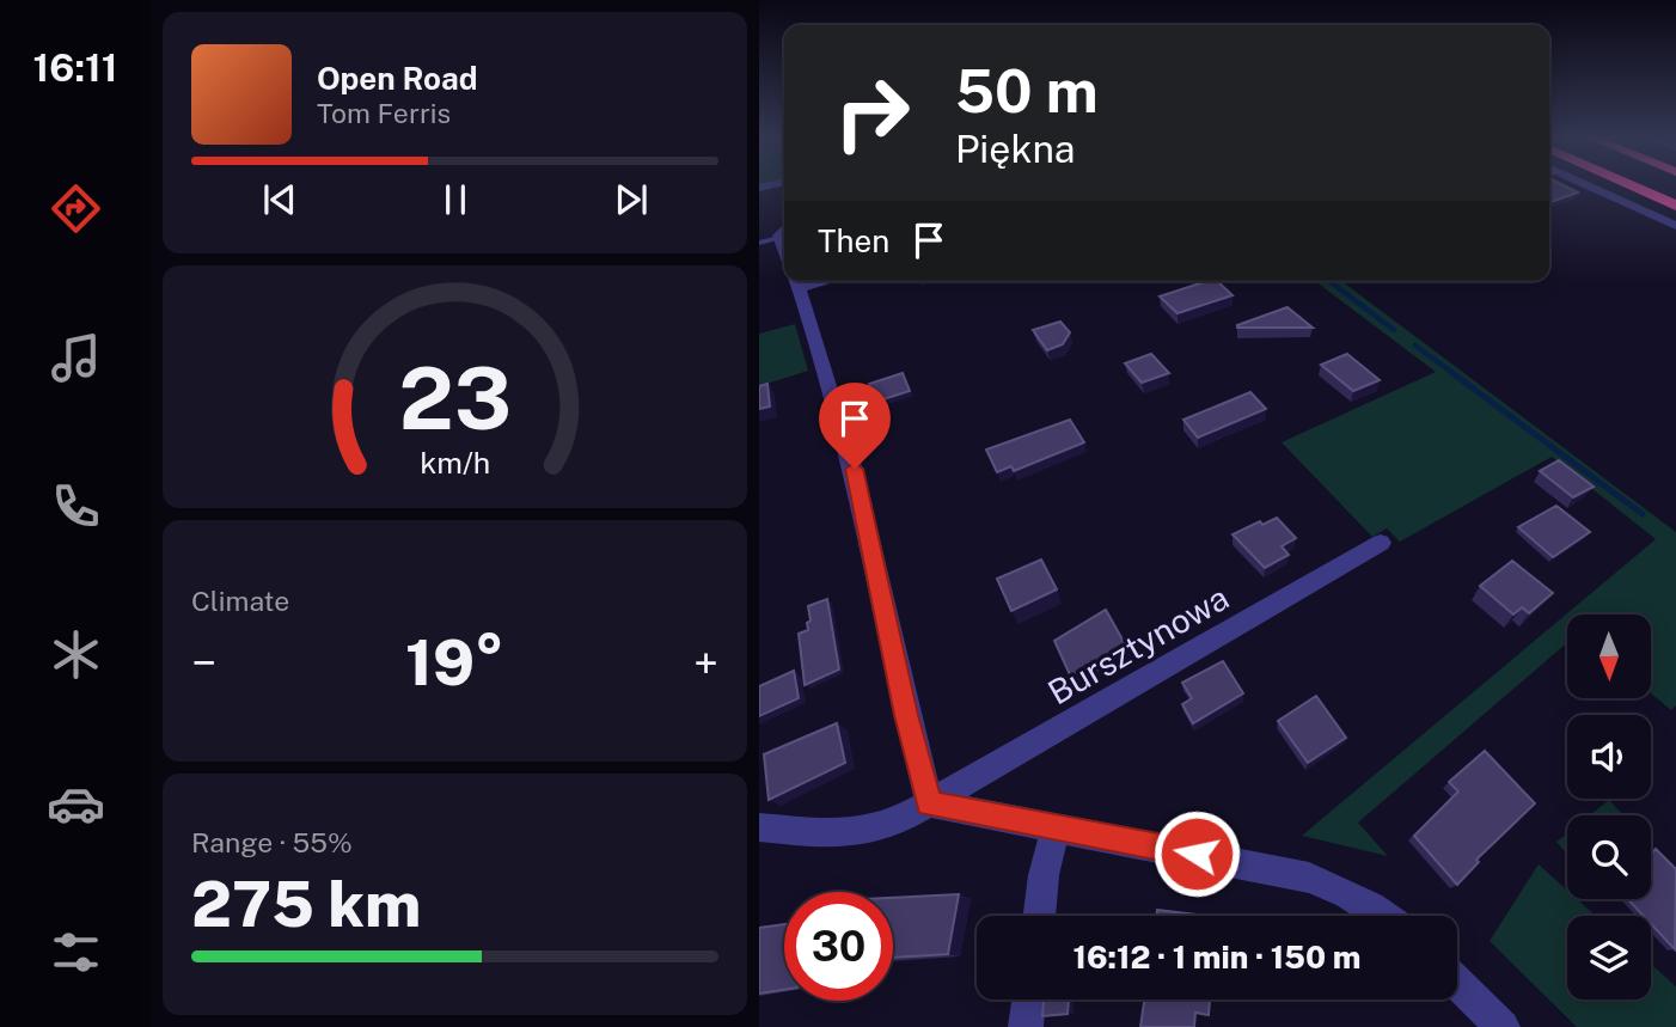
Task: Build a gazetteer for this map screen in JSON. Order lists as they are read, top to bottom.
{
  "streets": {
    "street": ["Bursztynowa"]
  },
  "north": "bottom",
  "page": {
    "tabs": "16:11",
    "turn": ["50 m", "Piękna"],
    "song": ["Open Road", "Tom Ferris"],
    "then": "Then",
    "tile": [
      "Climate",
      ["Range · 55%", "275 km"]
    ],
    "heat": ["−", "19°", "+"],
    "limit": "30",
    "trip": "16:12 · 1 min · 150 m",
    "gauge": ["23", "km/h"]
  }
}
